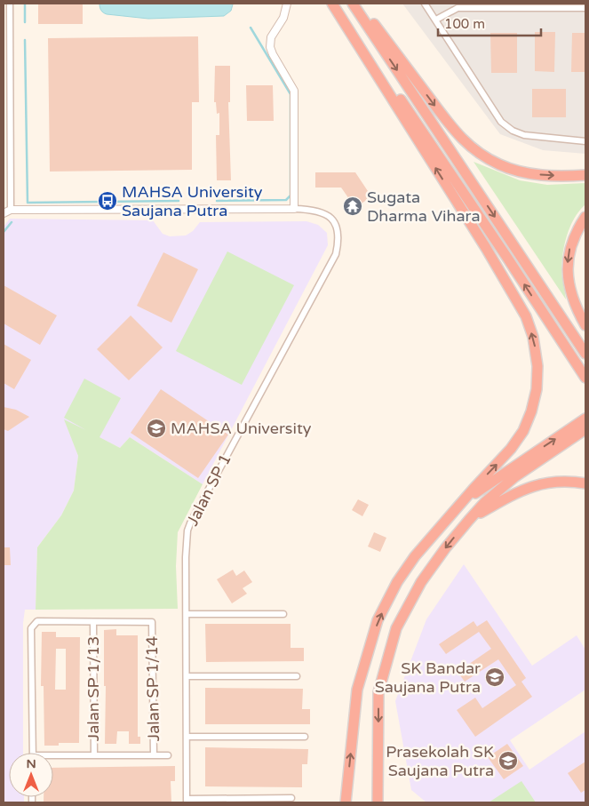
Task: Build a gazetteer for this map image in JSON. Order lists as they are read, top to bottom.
{
  "streets": {
    "street": ["Jalan SP 1", "Jalan SP 1/13", "Jalan SP 1/14"]
  },
  "crossings": [
    ["Jalan SP 1/13", "Jalan SP 1/14"]
  ],
  "places": {
    "bus stop": ["MAHSA University Saujana Putra"],
    "temple": ["Sugata Dharma Vihara"],
    "school or university": ["MAHSA University", "SK Bandar Saujana Putra", "Prasekolah SK Saujana Putra"]
  },
  "scale_bar": "100 m",
  "north": "top"
}
